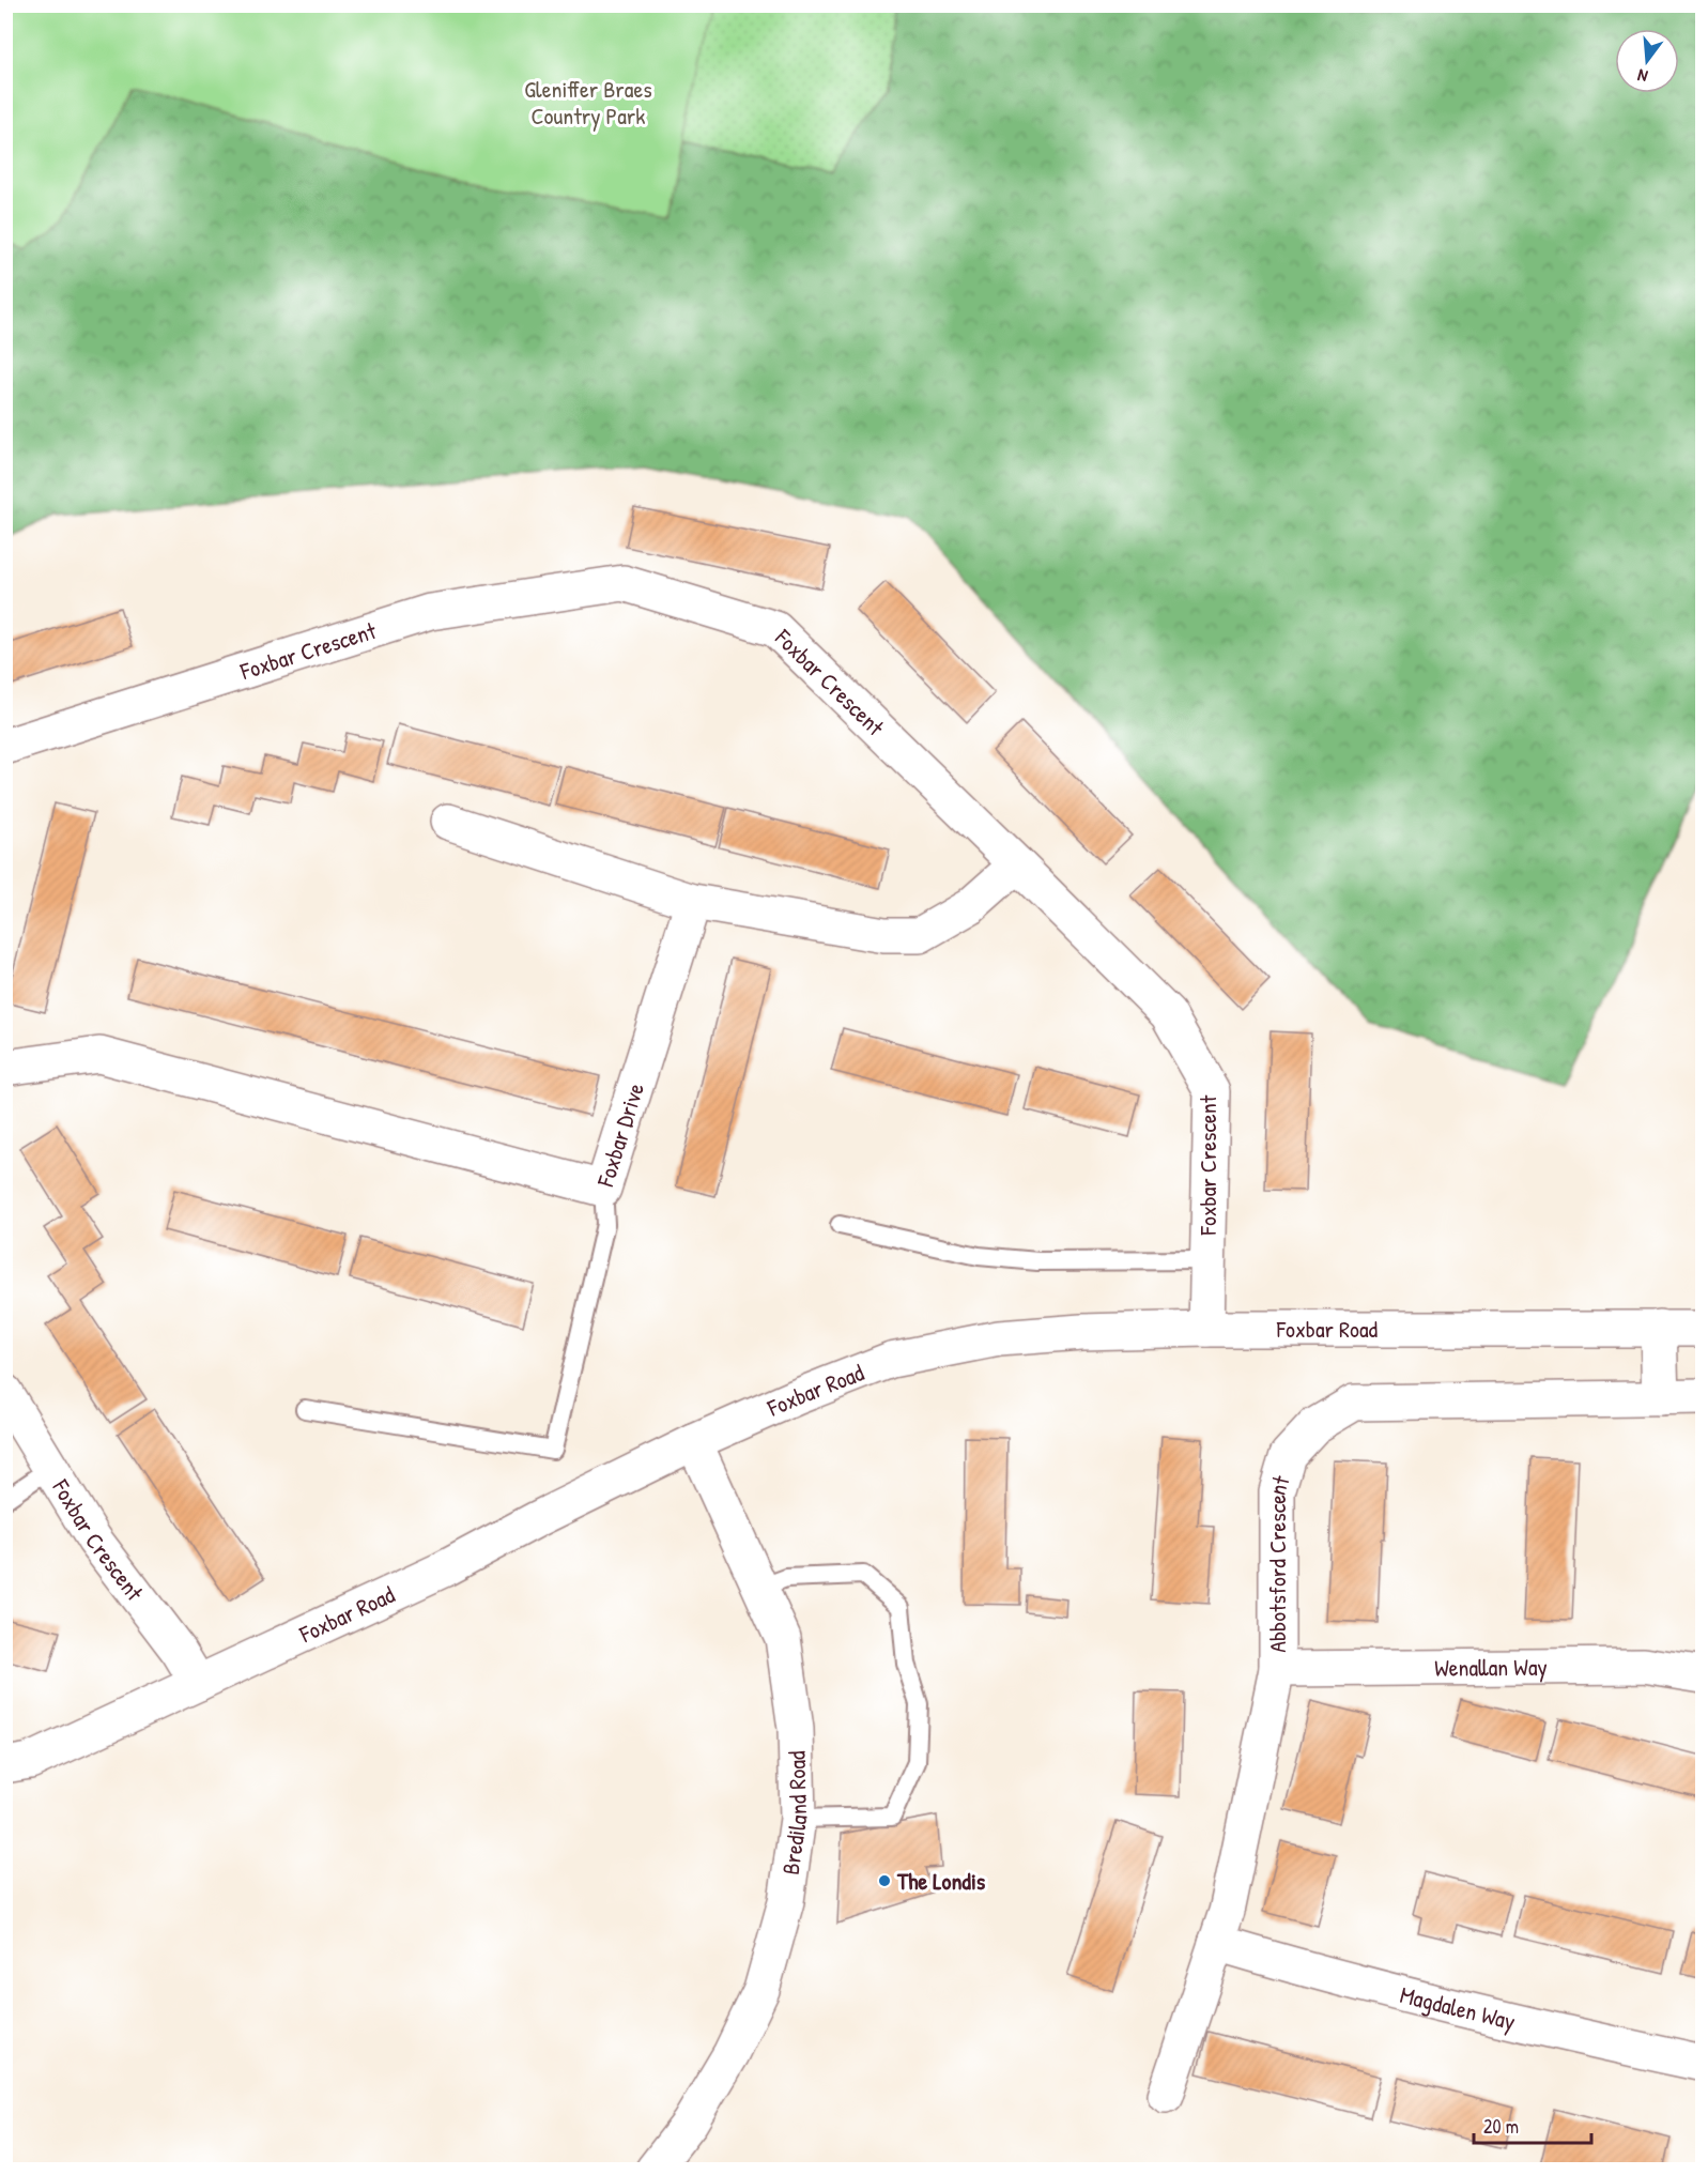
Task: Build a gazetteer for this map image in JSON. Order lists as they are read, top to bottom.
{
  "streets": {
    "street": [
      "Foxbar Crescent",
      "Foxbar Drive",
      "Foxbar Road",
      "Abbotsford Crescent",
      "Wenallan Way",
      "Brediland Road",
      "Magdalen Way"
    ]
  },
  "crossings": [
    ["Foxbar Crescent", "Foxbar Road"],
    ["Foxbar Road", "Brediland Road"],
    ["Abbotsford Crescent", "Wenallan Way"],
    ["Abbotsford Crescent", "Magdalen Way"]
  ],
  "parks": ["Gleniffer Braes Country Park"],
  "places": ["The Londis"],
  "scale_bar": "20 m",
  "north": "bottom"
}
